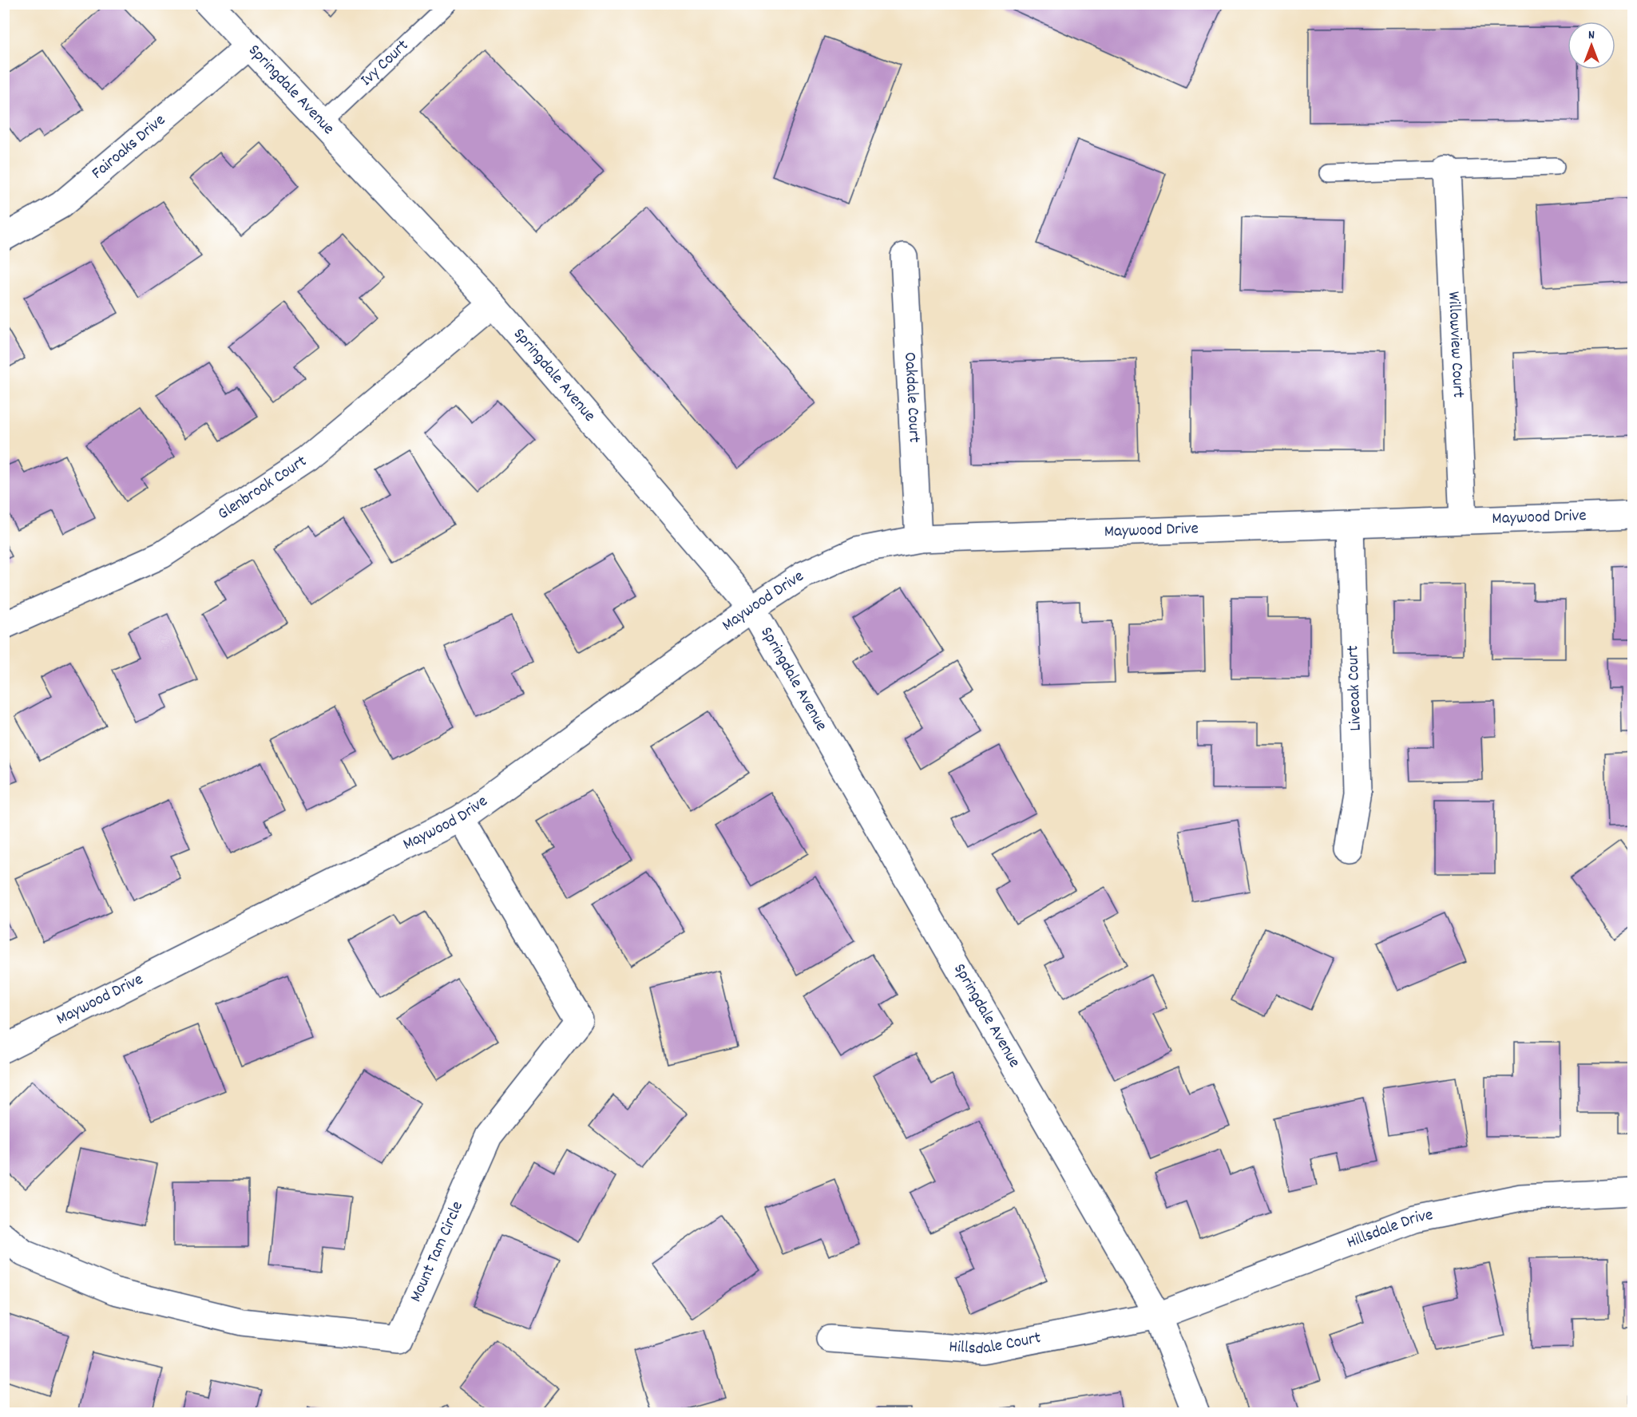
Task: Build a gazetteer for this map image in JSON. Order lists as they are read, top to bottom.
{
  "streets": {
    "street": [
      "Springdale Avenue",
      "Fairoaks Drive",
      "Willowview Court",
      "Oakdale Court",
      "Glenbrook Court",
      "Maywood Drive",
      "Liveoak Court",
      "Hillsdale Drive",
      "Mount Tam Circle",
      "Hillsdale Court"
    ],
    "lane": ["Ivy Court"]
  },
  "crossings": [
    ["Ivy Court", "Springdale Avenue"],
    ["Springdale Avenue", "Fairoaks Drive"],
    ["Springdale Avenue", "Glenbrook Court"],
    ["Springdale Avenue", "Maywood Drive"],
    ["Springdale Avenue", "Hillsdale Drive"],
    ["Springdale Avenue", "Hillsdale Court"],
    ["Willowview Court", "Maywood Drive"],
    ["Oakdale Court", "Maywood Drive"],
    ["Maywood Drive", "Liveoak Court"],
    ["Maywood Drive", "Mount Tam Circle"],
    ["Hillsdale Drive", "Hillsdale Court"]
  ],
  "north": "top"
}
